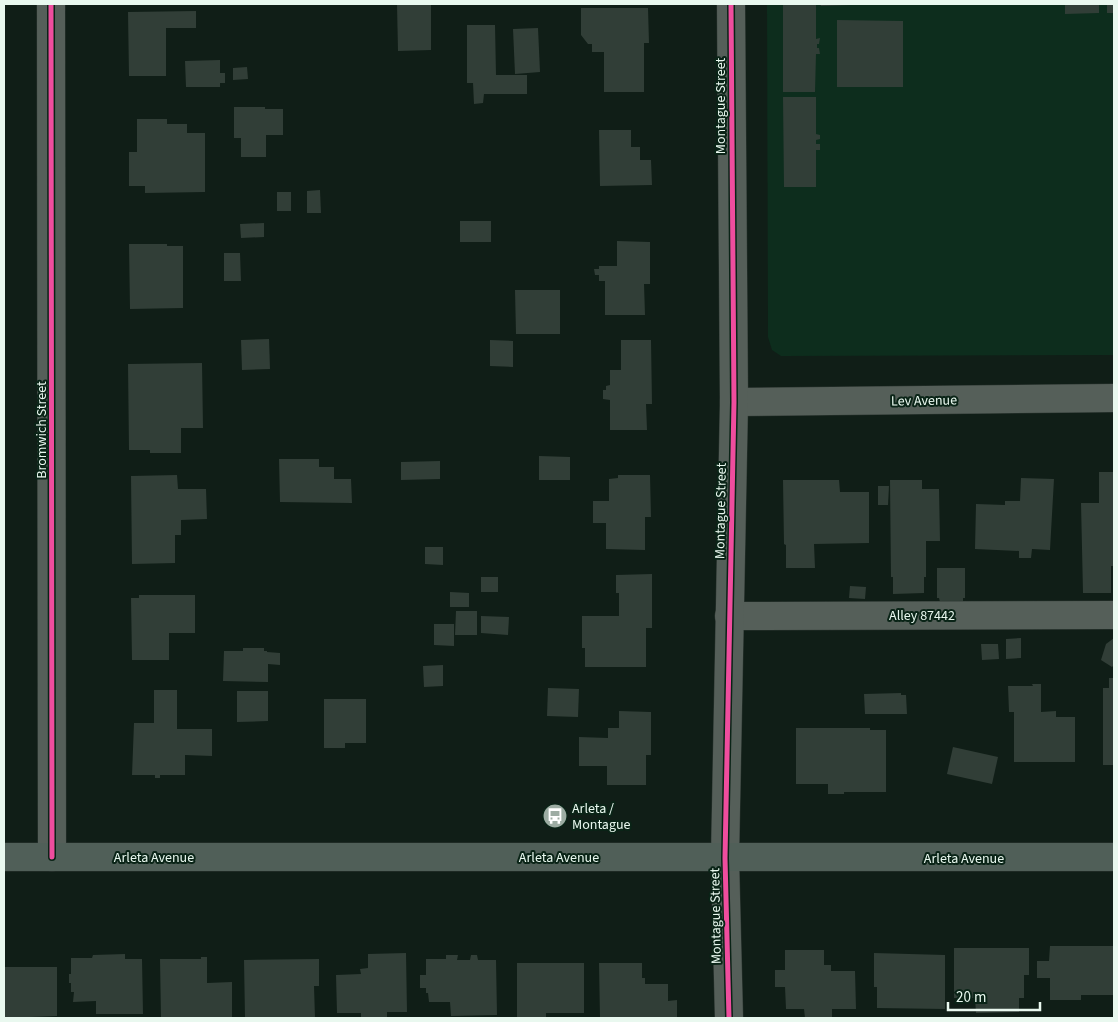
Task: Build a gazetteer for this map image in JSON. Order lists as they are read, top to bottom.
{
  "streets": {
    "main road": ["Arleta Avenue"],
    "street": [
      "Montague Street",
      "Lev Avenue",
      "Bromwich Street",
      "Alley 87442"
    ]
  },
  "crossings": [
    ["Montague Street", "Lev Avenue"],
    ["Montague Street", "Alley 87442"],
    ["Montague Street", "Arleta Avenue"],
    ["Bromwich Street", "Arleta Avenue"]
  ],
  "places": {
    "bus stop": ["Arleta / Montague"]
  },
  "scale_bar": "20 m"
}
